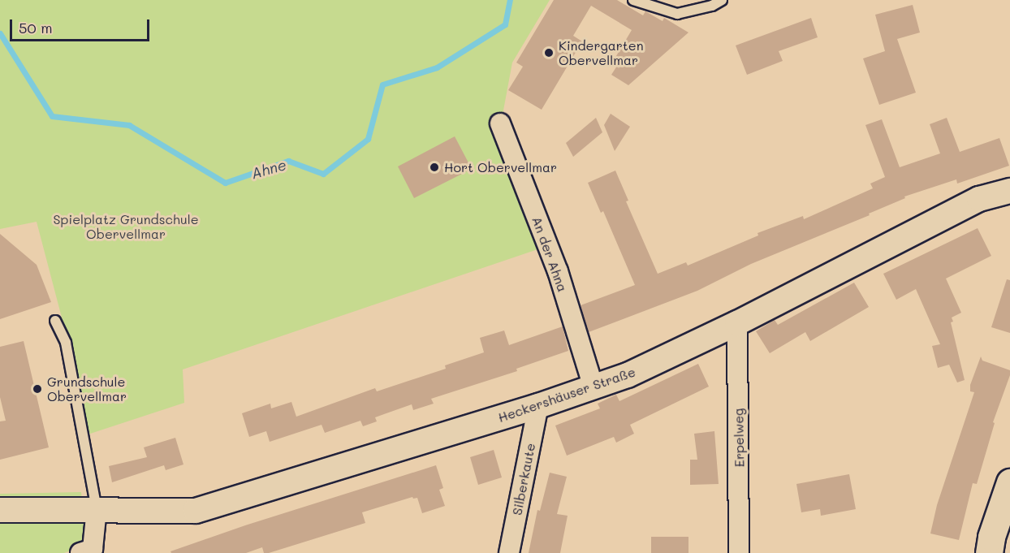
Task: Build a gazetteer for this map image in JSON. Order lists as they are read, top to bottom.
{
  "streets": {
    "street": [
      "An der Ahna",
      "Heckershäuser Straße",
      "Erpelweg",
      "Silberkaute"
    ]
  },
  "crossings": [
    ["An der Ahna", "Heckershäuser Straße"],
    ["Heckershäuser Straße", "Erpelweg"],
    ["Heckershäuser Straße", "Silberkaute"]
  ],
  "water": ["Ahne"],
  "parks": ["Spielplatz Grundschule Obervellmar"],
  "places": ["Kindergarten Obervellmar", "Hort Obervellmar", "Grundschule Obervellmar"],
  "scale_bar": "50 m"
}
